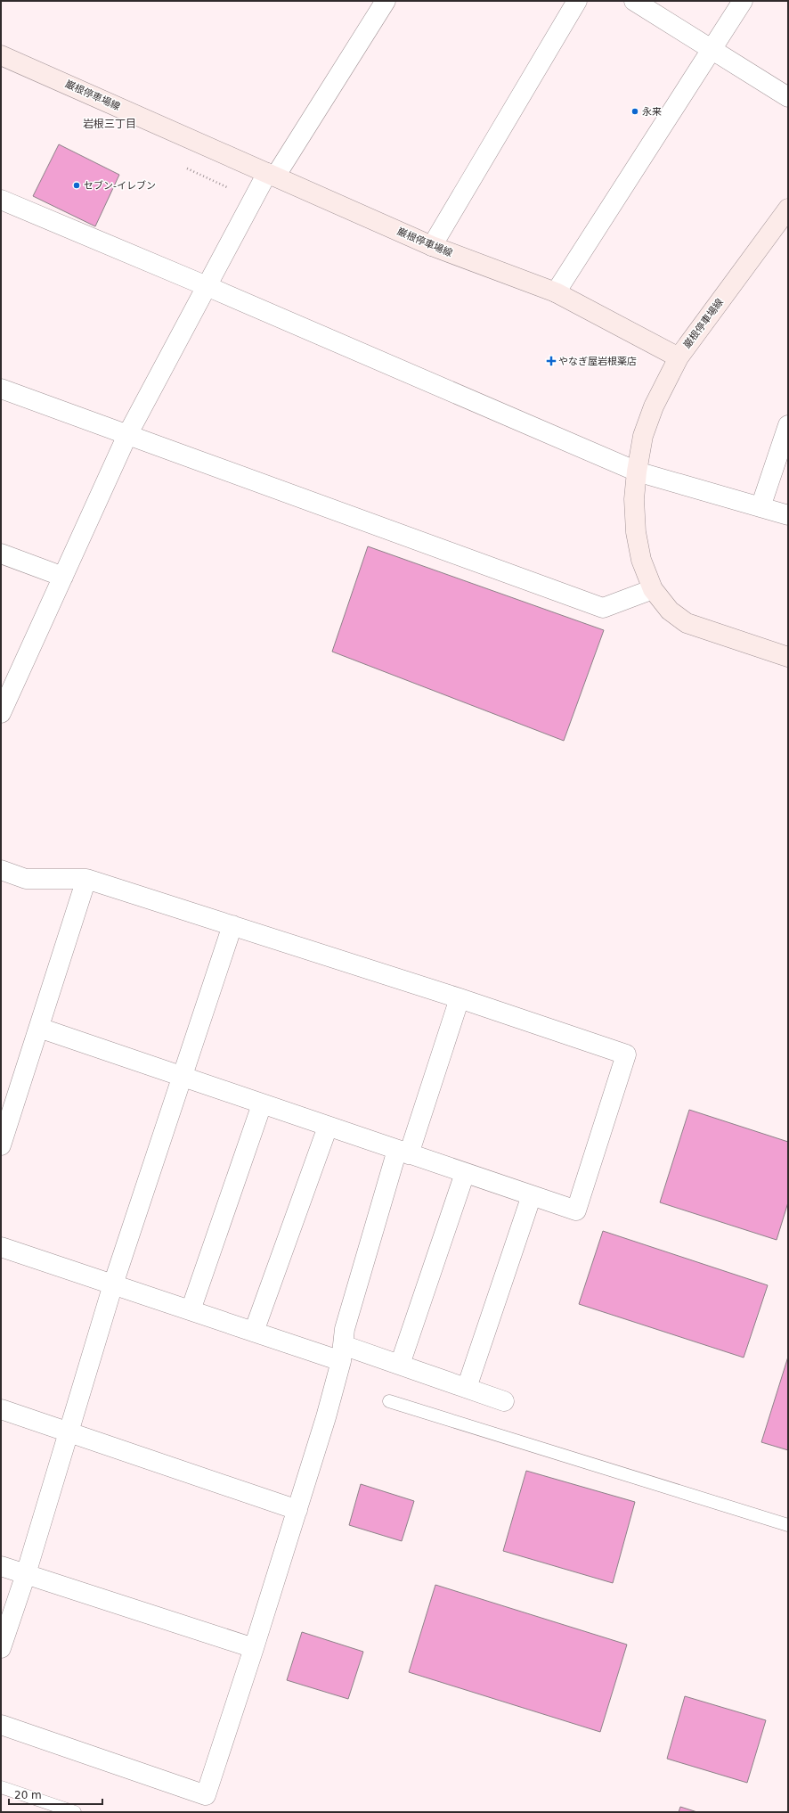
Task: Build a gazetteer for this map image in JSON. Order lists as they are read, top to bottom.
{
  "streets": {
    "main road": ["巌根停車場線"]
  },
  "districts": ["岩根三丁目"],
  "places": {
    "other": ["永来", "セブン-イレブン"],
    "health": ["やなぎ屋岩根薬店"]
  },
  "scale_bar": "20 m"
}
